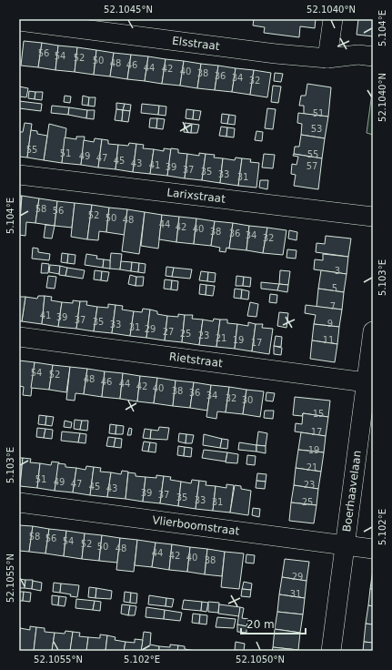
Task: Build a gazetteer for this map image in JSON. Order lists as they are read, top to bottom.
{
  "streets": {
    "street": [
      "Elsstraat",
      "Larixstraat",
      "Rietstraat",
      "Boerhaavelaan",
      "Vlierboomstraat"
    ]
  },
  "crossings": [
    ["Rietstraat", "Boerhaavelaan"],
    ["Boerhaavelaan", "Vlierboomstraat"]
  ],
  "house_numbers": [
    "56",
    "54",
    "52",
    "50",
    "48",
    "46",
    "44",
    "42",
    "40",
    "38",
    "36",
    "34",
    "32",
    "51",
    "53",
    "55",
    "51",
    "55",
    "49",
    "47",
    "45",
    "43",
    "41",
    "57",
    "39",
    "37",
    "35",
    "33",
    "31",
    "58",
    "56",
    "52",
    "50",
    "48",
    "44",
    "42",
    "40",
    "38",
    "36",
    "34",
    "32",
    "3",
    "5",
    "7",
    "41",
    "39",
    "37",
    "35",
    "9",
    "33",
    "31",
    "29",
    "27",
    "25",
    "23",
    "21",
    "19",
    "11",
    "17",
    "54",
    "52",
    "48",
    "46",
    "44",
    "42",
    "40",
    "38",
    "36",
    "34",
    "32",
    "30",
    "15",
    "17",
    "19",
    "21",
    "51",
    "49",
    "47",
    "23",
    "45",
    "43",
    "39",
    "37",
    "35",
    "33",
    "31",
    "25",
    "58",
    "56",
    "54",
    "52",
    "50",
    "48",
    "44",
    "42",
    "40",
    "38",
    "29",
    "31"
  ],
  "scale_bar": "20 m",
  "coordinates": [
    "52.1045°N",
    "52.1040°N",
    "5.104°E",
    "5.103°E",
    "5.102°E",
    "52.1055°N",
    "52.1050°N"
  ]
}
